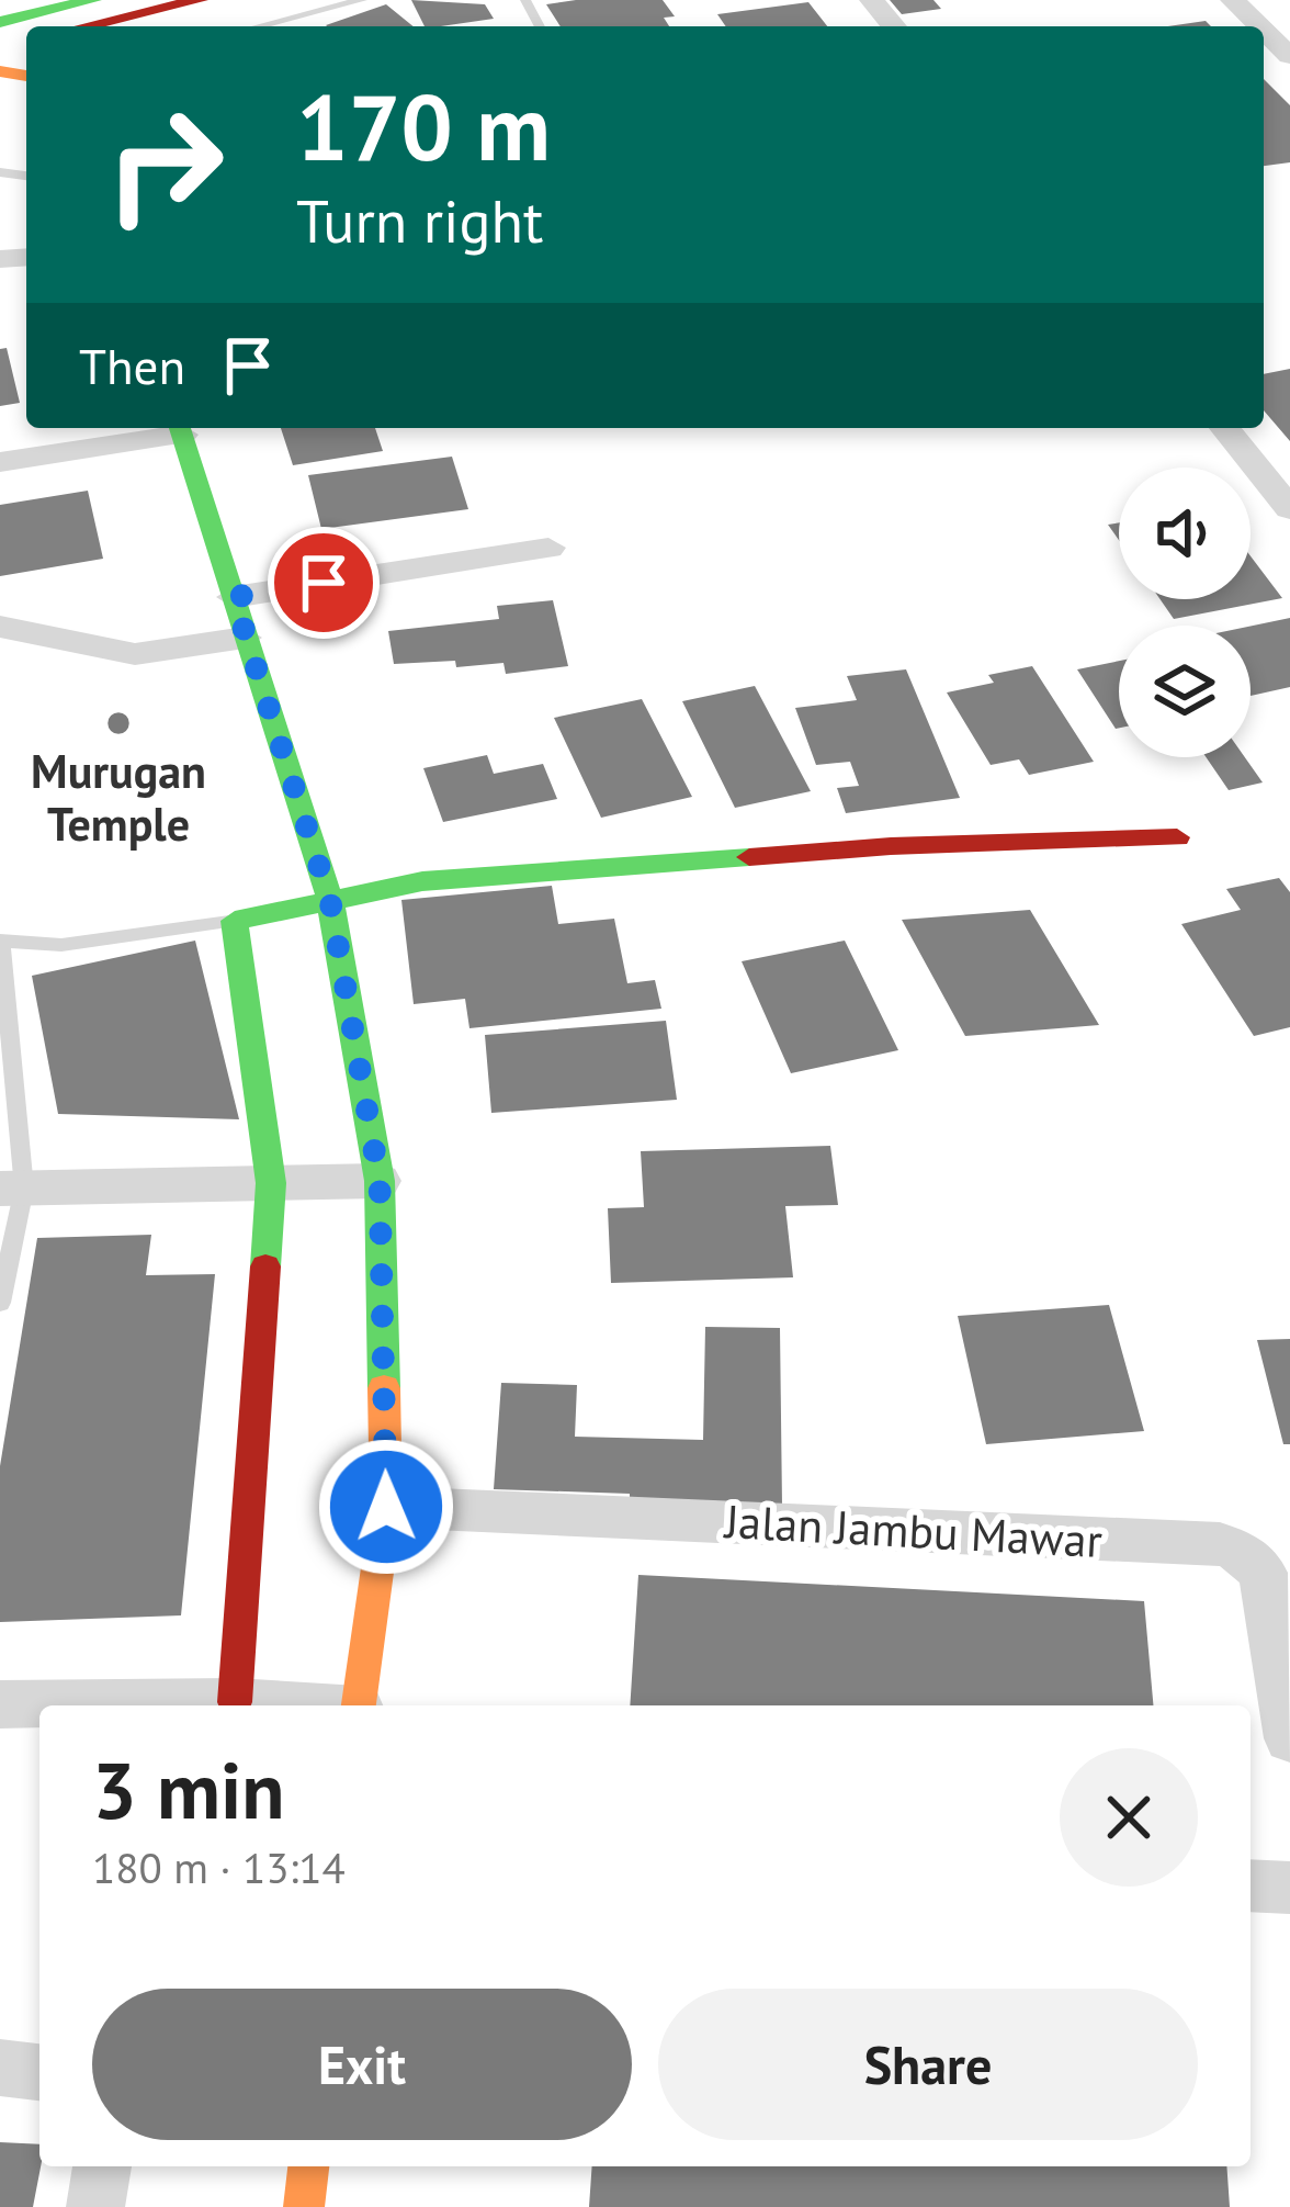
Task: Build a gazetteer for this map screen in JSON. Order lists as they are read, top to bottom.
{
  "streets": {
    "street": ["Jalan Jambu Mawar"]
  },
  "places": ["Murugan Temple"],
  "page": {
    "turn": ["170 m", "Turn right"],
    "then": "Then",
    "heading": ["3 min", "180 m · 13:14"],
    "buttons": ["Exit", "Share"]
  }
}
